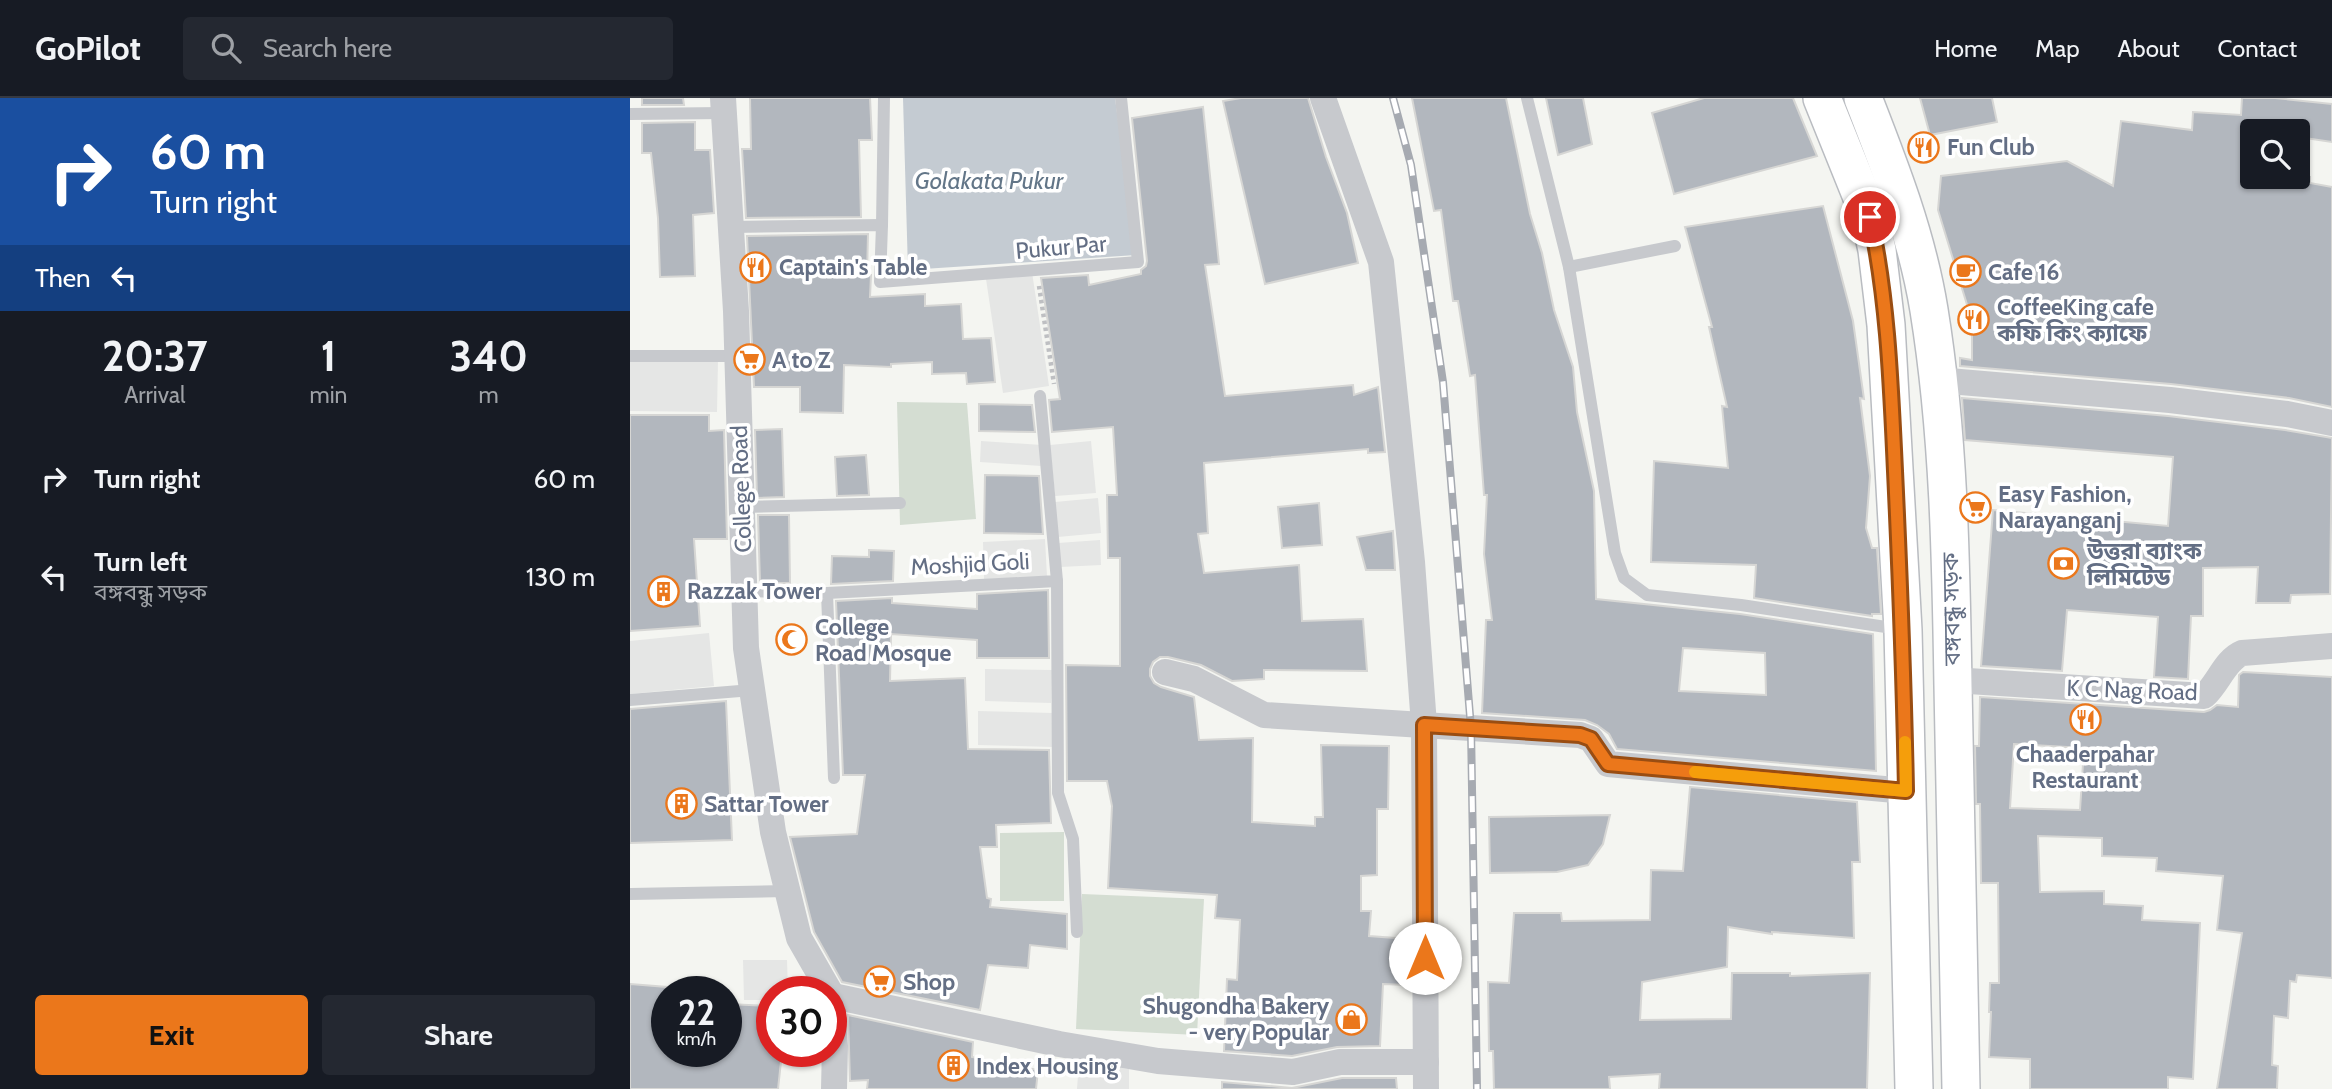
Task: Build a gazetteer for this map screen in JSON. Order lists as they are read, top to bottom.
{
  "streets": {
    "main road": ["বঙ্গবন্ধু সড়ক"],
    "street": ["College Road", "K C Nag Road"],
    "lane": ["Pukur Par", "Moshjid Goli"]
  },
  "crossings": [
    ["College Road", "Moshjid Goli"],
    ["বঙ্গবন্ধু সড়ক", "K C Nag Road"]
  ],
  "water": ["Golakata Pukur"],
  "places": {
    "restaurant": [
      "Fun Club",
      "Captain's Table",
      "CoffeeKing cafe কফি কিং ক্যাফে",
      "Chaaderpahar Restaurant"
    ],
    "cafe": ["Cafe 16"],
    "supermarket": ["A to Z", "Easy Fashion, Narayanganj", "Shop"],
    "bank": ["উত্তরা ব্যাংক লিমিটেড"],
    "building": ["Razzak Tower", "Sattar Tower", "Index Housing"],
    "mosque": ["College Road Mosque"],
    "shop": ["Shugondha Bakery - very Popular"]
  },
  "page": {
    "header": "GoPilot",
    "search": "Search here",
    "nav": [
      "Home",
      "Map",
      "About",
      "Contact"
    ],
    "turn": ["60 m", "Turn right"],
    "then": "Then",
    "eta": [
      "20:37",
      "Arrival",
      "1",
      "min",
      "340",
      "m"
    ],
    "list": [
      {
        "name": "Turn right",
        "value": "60 m"
      },
      {
        "name": "Turn left",
        "note": "বঙ্গবন্ধু সড়ক",
        "value": "130 m"
      }
    ],
    "speed": "22 km/h",
    "limit": "30",
    "buttons": ["Exit", "Share"]
  }
}
